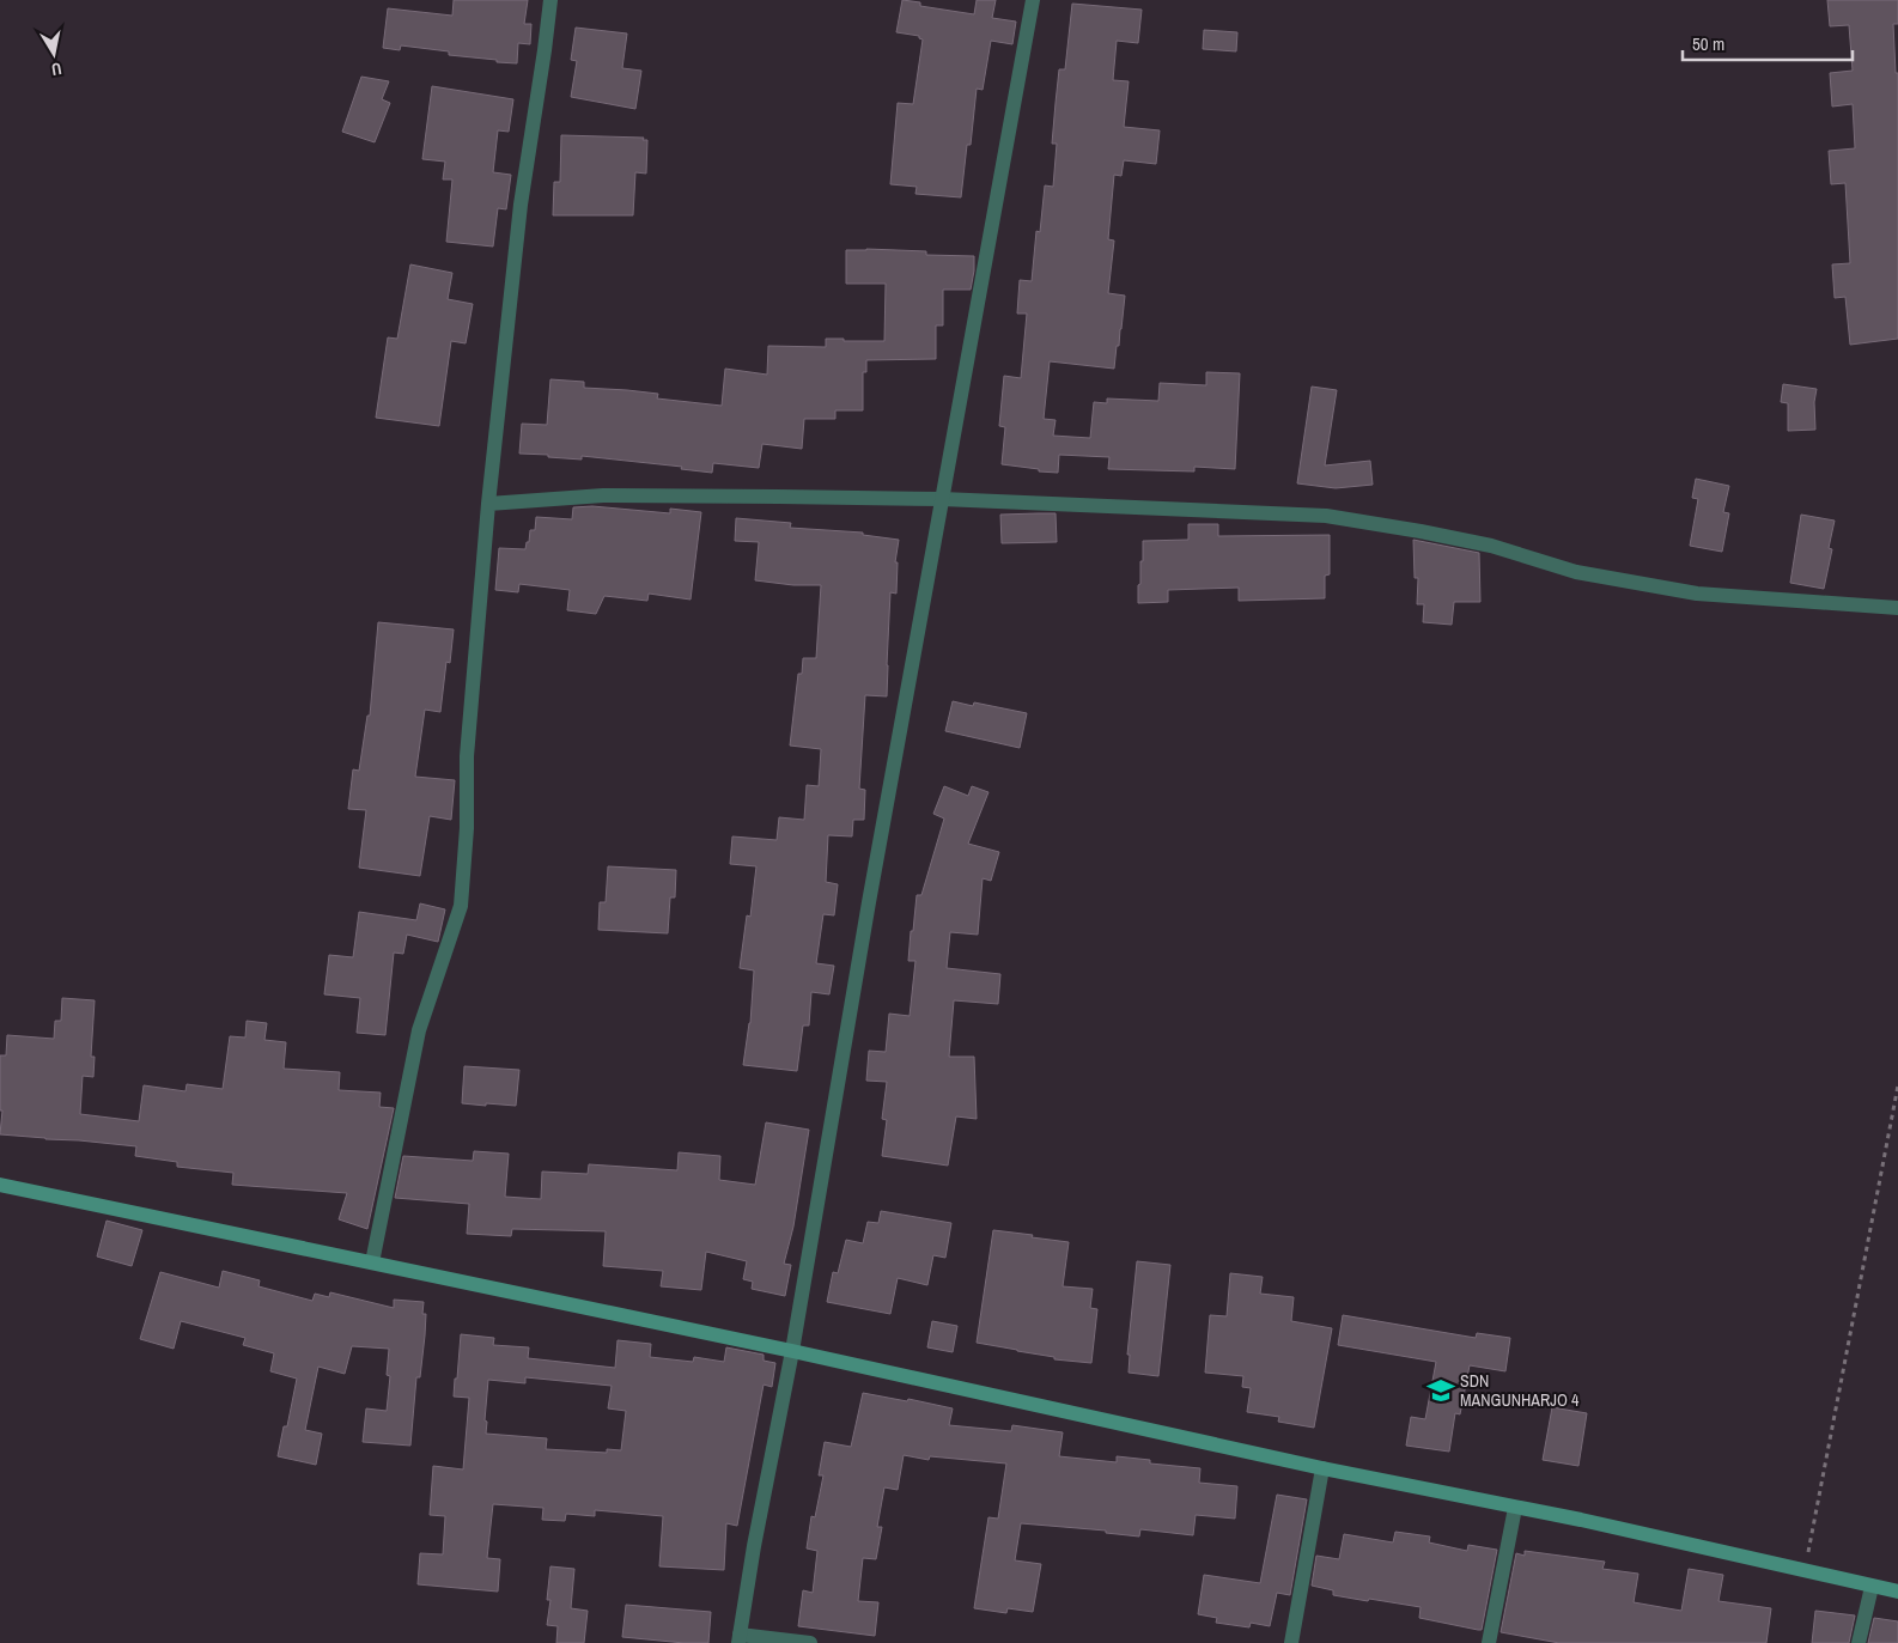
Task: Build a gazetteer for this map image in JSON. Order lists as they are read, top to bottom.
{
  "places": {
    "school or university": ["SDN MANGUNHARJO 4"]
  },
  "scale_bar": "50 m",
  "north": "bottom"
}
